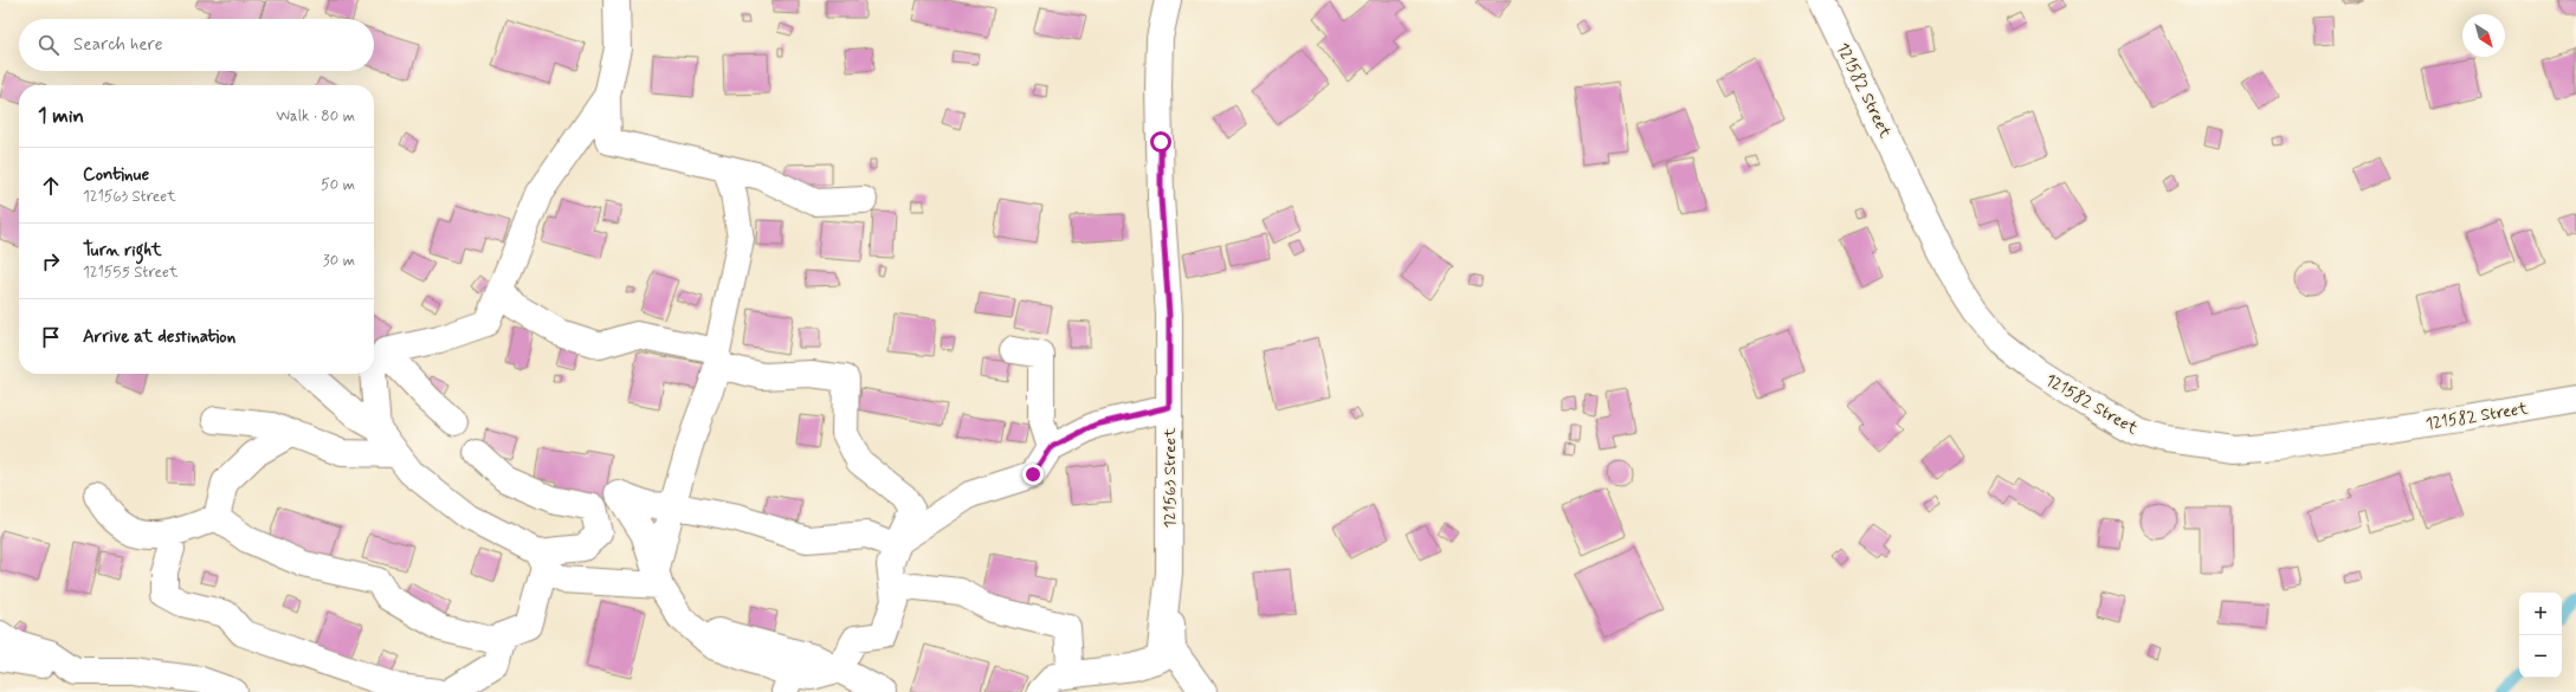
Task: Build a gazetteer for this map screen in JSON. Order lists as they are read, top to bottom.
{
  "streets": {
    "street": ["121582 Street", "121563 Street"]
  },
  "north": "bottom right",
  "page": {
    "search": "Search here",
    "heading": ["1 min", "Walk · 80 m"],
    "list": [
      ["Continue", "121563 Street", "50 m"],
      ["Turn right", "121555 Street", "30 m"],
      "Arrive at destination"
    ],
    "map_buttons": ["+", "−"]
  }
}
